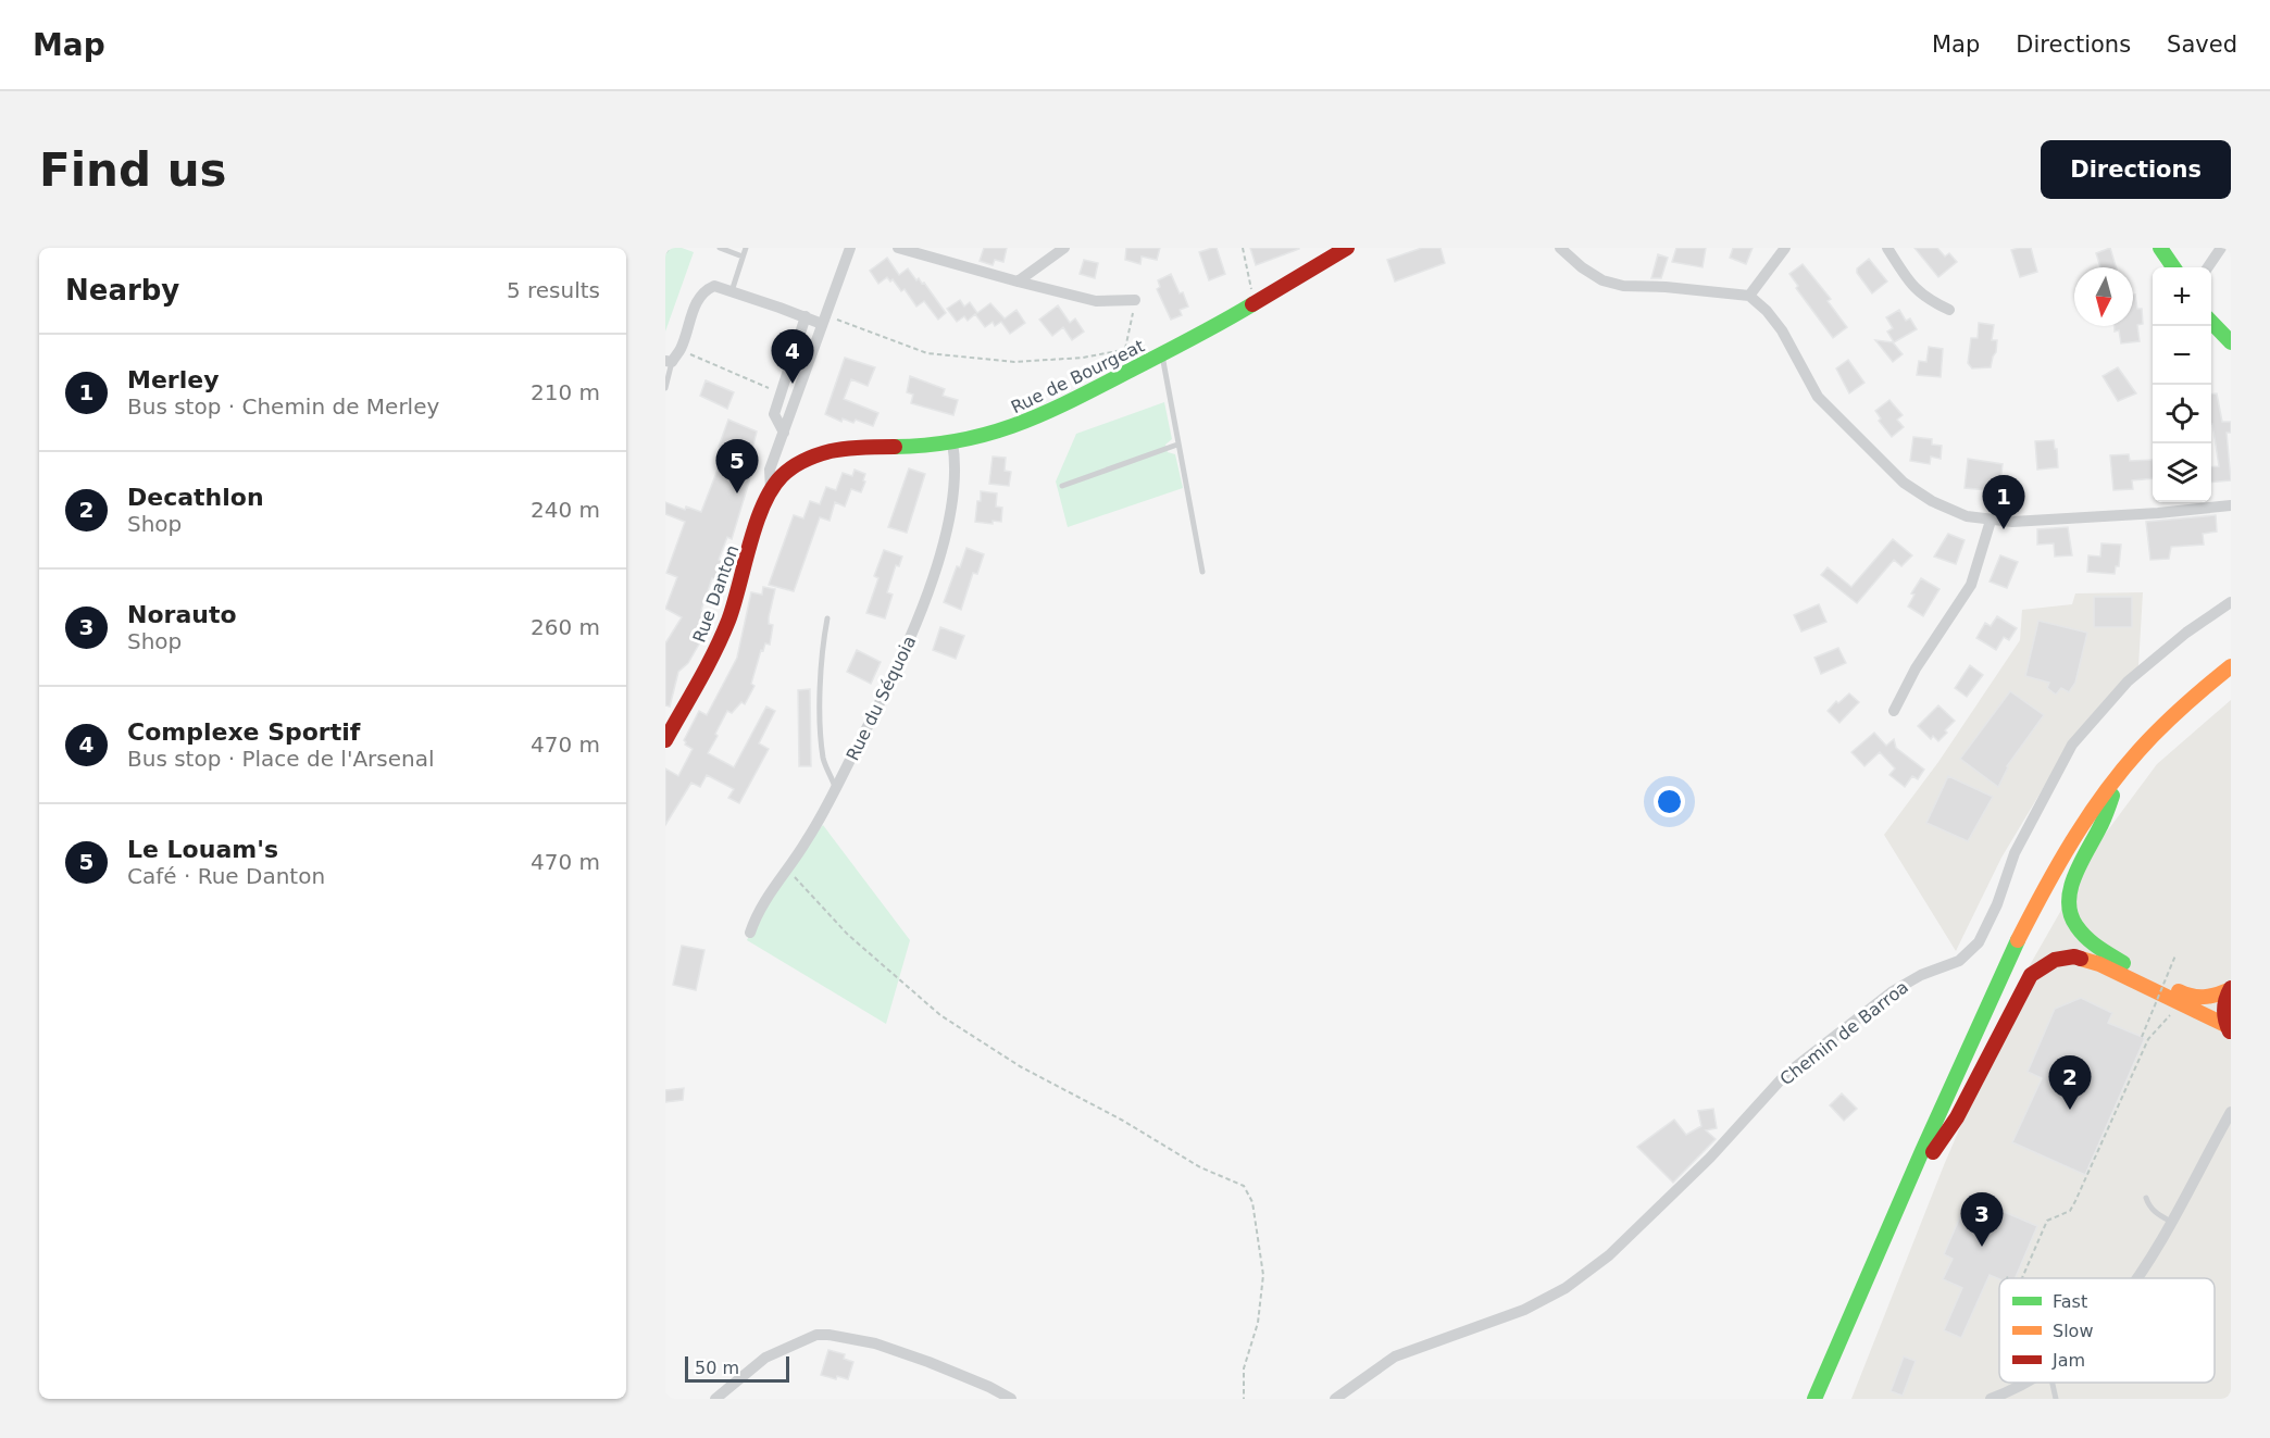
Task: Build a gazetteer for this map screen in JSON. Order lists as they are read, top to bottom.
{
  "streets": {
    "main road": ["Rue de Bourgeat", "Rue Danton"],
    "street": ["Rue du Séquoia", "Chemin de Barroa"]
  },
  "crossings": [
    ["Rue de Bourgeat", "Rue Danton"],
    ["Rue de Bourgeat", "Rue du Séquoia"]
  ],
  "legend": ["Fast", "Slow", "Jam"],
  "scale_bar": "50 m",
  "north": "bottom",
  "page": {
    "header": "Map",
    "nav": ["Map", "Directions", "Saved"],
    "buttons": "Directions",
    "title": "Find us",
    "heading": ["Nearby", "5 results"],
    "map_buttons": ["+", "−"],
    "pins": [
      "4",
      "5",
      "1",
      "2",
      "3"
    ],
    "list": [
      {
        "mark": "1",
        "name": "Merley",
        "note": "Bus stop · Chemin de Merley",
        "value": "210 m"
      },
      {
        "mark": "2",
        "name": "Decathlon",
        "note": "Shop",
        "value": "240 m"
      },
      {
        "mark": "3",
        "name": "Norauto",
        "note": "Shop",
        "value": "260 m"
      },
      {
        "mark": "4",
        "name": "Complexe Sportif",
        "note": "Bus stop · Place de l'Arsenal",
        "value": "470 m"
      },
      {
        "mark": "5",
        "name": "Le Louam's",
        "note": "Café · Rue Danton",
        "value": "470 m"
      }
    ],
    "scale": "50 m"
  }
}
